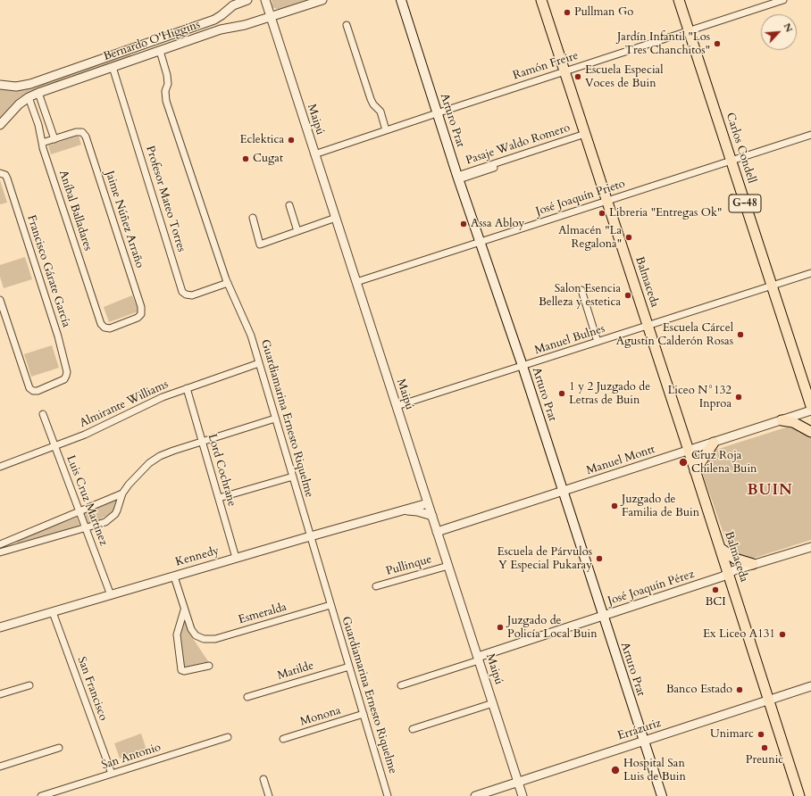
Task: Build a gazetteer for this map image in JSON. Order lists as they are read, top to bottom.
{
  "streets": {
    "main road": [
      "Arturo Prat",
      "Carlos Condell",
      "G-48",
      "Balmaceda"
    ],
    "street": [
      "Bernardo O'Higgins",
      "Ramón Freire",
      "Maipú",
      "Pasaje Waldo Romero",
      "José Joaquín Prieto",
      "Profesor Mateo Torres",
      "Aníbal Balladares",
      "Jaime Núñez Arraño",
      "Francisco Gárate García",
      "Manuel Bulnes",
      "Almirante Williams",
      "Guardiamarina Ernesto Riquelme",
      "Manuel Montt",
      "Lord Cochrane",
      "Luis Cruz Martínez",
      "Kennedy",
      "Pullinque",
      "José Joaquín Pérez",
      "Esmeralda",
      "Matilde",
      "San Francisco",
      "Monona",
      "Errázuriz",
      "San Antonio"
    ]
  },
  "crossings": [
    ["Bernardo O'Higgins", "Maipú"],
    ["Bernardo O'Higgins", "Profesor Mateo Torres"],
    ["Bernardo O'Higgins", "Aníbal Balladares"],
    ["Bernardo O'Higgins", "Guardiamarina Ernesto Riquelme"],
    ["Ramón Freire", "Maipú"],
    ["Ramón Freire", "Arturo Prat"],
    ["Ramón Freire", "Carlos Condell"],
    ["Ramón Freire", "Balmaceda"],
    ["Maipú", "José Joaquín Prieto"],
    ["Maipú", "Manuel Bulnes"],
    ["Maipú", "Manuel Montt"],
    ["Maipú", "Kennedy"],
    ["Maipú", "Pullinque"],
    ["Maipú", "José Joaquín Pérez"],
    ["Maipú", "Errázuriz"],
    ["Arturo Prat", "Pasaje Waldo Romero"],
    ["Arturo Prat", "José Joaquín Prieto"],
    ["Arturo Prat", "Manuel Bulnes"],
    ["Arturo Prat", "Manuel Montt"],
    ["Arturo Prat", "José Joaquín Pérez"],
    ["Arturo Prat", "Errázuriz"],
    ["Pasaje Waldo Romero", "Balmaceda"],
    ["Carlos Condell", "José Joaquín Prieto"],
    ["Carlos Condell", "Manuel Bulnes"],
    ["José Joaquín Prieto", "Balmaceda"],
    ["Profesor Mateo Torres", "Guardiamarina Ernesto Riquelme"],
    ["Aníbal Balladares", "Jaime Núñez Arraño"],
    ["Balmaceda", "Manuel Bulnes"],
    ["Balmaceda", "Manuel Montt"],
    ["Balmaceda", "José Joaquín Pérez"],
    ["Balmaceda", "Errázuriz"],
    ["Almirante Williams", "Guardiamarina Ernesto Riquelme"],
    ["Almirante Williams", "Lord Cochrane"],
    ["Almirante Williams", "Luis Cruz Martínez"],
    ["Guardiamarina Ernesto Riquelme", "Kennedy"],
    ["Guardiamarina Ernesto Riquelme", "Esmeralda"],
    ["Guardiamarina Ernesto Riquelme", "Matilde"],
    ["Guardiamarina Ernesto Riquelme", "Monona"],
    ["Lord Cochrane", "Kennedy"],
    ["Luis Cruz Martínez", "Kennedy"],
    ["Kennedy", "San Francisco"],
    ["San Francisco", "San Antonio"]
  ],
  "districts": ["BUIN"],
  "places": [
    "Pullman Go",
    "Jardín Infantil \"Los Tres Chanchitos\"",
    "Escuela Especial Voces de Buin",
    "Eclektica",
    "Cugat",
    "Libreria \"Entregas Ok\"",
    "Assa Abloy",
    "Almacén \"La Regalona\"",
    "Salon Esencia Belleza y estetica",
    "Escuela Cárcel Agustín Calderón Rosas",
    "1 y 2 Juzgado de Letras de Buin",
    "Liceo N°132 Inproa",
    "Cruz Roja Chilena Buin",
    "Juzgado de Familia de Buin",
    "Escuela de Párvulos Y Especial Pukaray",
    "BCI",
    "Juzgado de Policía Local Buin",
    "Ex Liceo A131",
    "Banco Estado",
    "Unimarc",
    "Preunic",
    "Hospital San Luis de Buin"
  ],
  "north": "top right"
}
